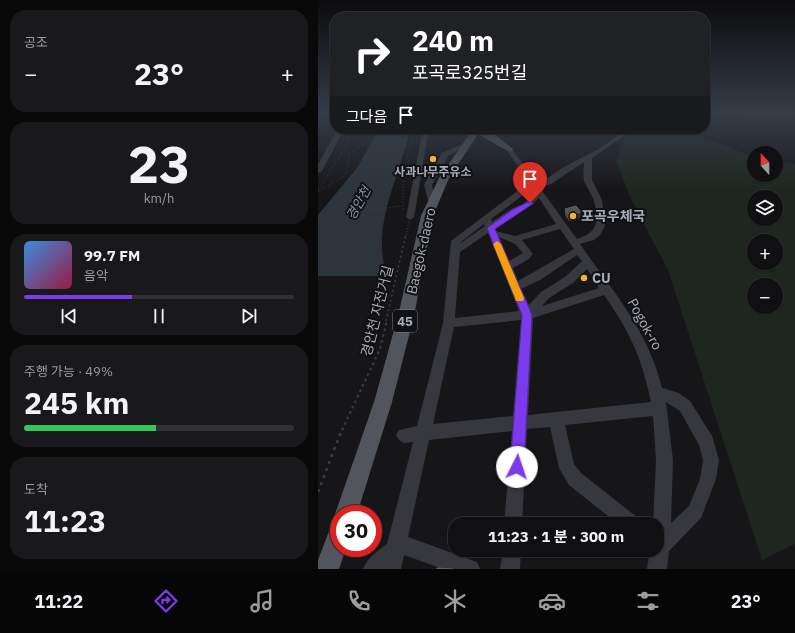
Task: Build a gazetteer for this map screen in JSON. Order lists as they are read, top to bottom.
{
  "streets": {
    "main road": ["Baegok-daero", "45"],
    "street": ["Pogok-ro"],
    "path": ["경안천 자전거길"]
  },
  "water": ["경안천"],
  "places": ["사과나무주유소", "포곡우체국", "CU"],
  "north": "top",
  "page": {
    "tile": [
      "공조",
      ["23", "km/h"],
      ["주행 가능 · 49%", "245 km"],
      ["도착", "11:23"]
    ],
    "turn": ["240 m", "포곡로325번길"],
    "heat": ["−", "23°", "+"],
    "then": "그다음",
    "map_buttons": ["+", "−"],
    "song": ["99.7 FM", "음악"],
    "limit": "30",
    "trip": "11:23 · 1 분 · 300 m",
    "tabs": ["11:22", "23°"]
  }
}
